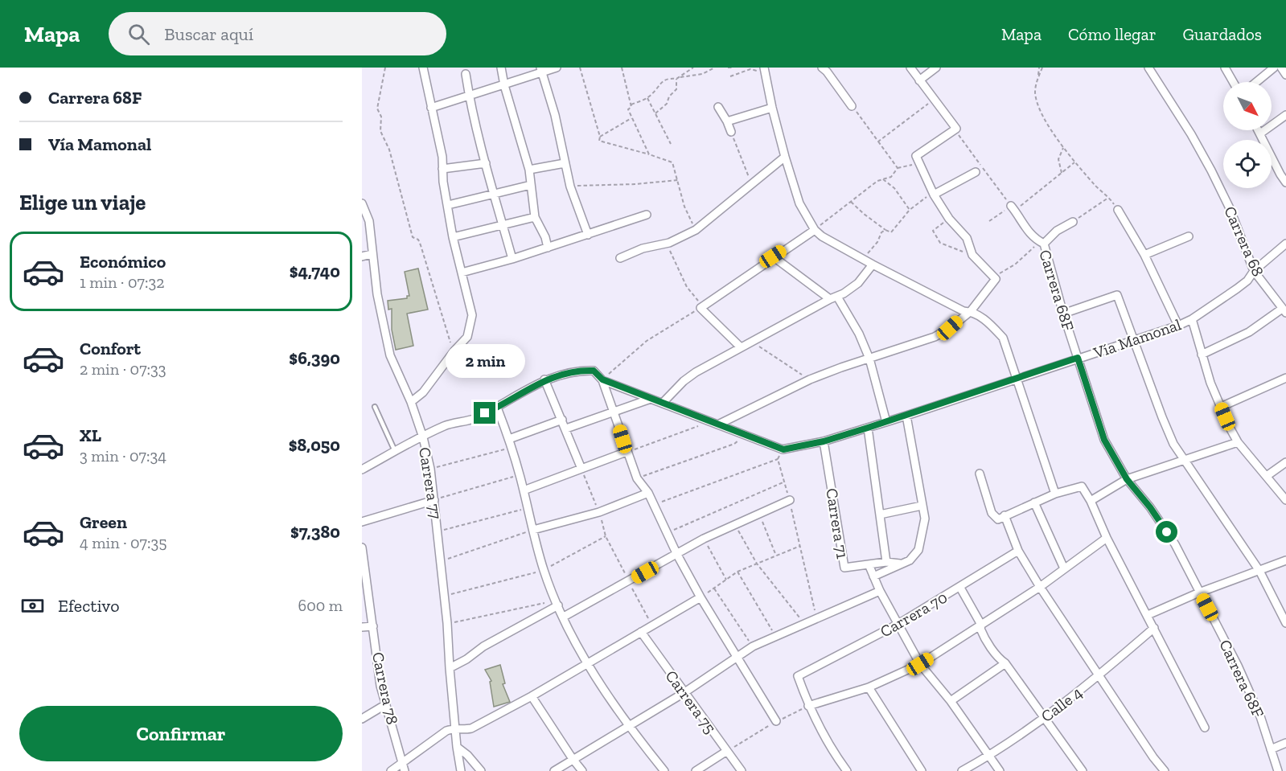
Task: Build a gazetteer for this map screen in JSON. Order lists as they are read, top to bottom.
{
  "streets": {
    "street": [
      "Carrera 68",
      "Carrera 68F",
      "Vía Mamonal",
      "Carrera 77",
      "Carrera 71",
      "Carrera 70",
      "Carrera 78",
      "Carrera 75",
      "Calle 4"
    ]
  },
  "crossings": [
    ["Carrera 68", "Vía Mamonal"],
    ["Carrera 68F", "Vía Mamonal"],
    ["Vía Mamonal", "Carrera 71"],
    ["Carrera 71", "Carrera 70"],
    ["Carrera 71", "Calle 4"],
    ["Carrera 70", "Calle 4"]
  ],
  "north": "bottom right",
  "page": {
    "header": "Mapa",
    "search": "Buscar aquí",
    "nav": ["Mapa", "Cómo llegar", "Guardados"],
    "banner": ["Carrera 68F", "Vía Mamonal"],
    "heading": "Elige un viaje",
    "list": [
      {
        "name": "Económico",
        "note": "1 min · 07:32",
        "value": "$4,740"
      },
      {
        "name": "Confort",
        "note": "2 min · 07:33",
        "value": "$6,390"
      },
      {
        "name": "XL",
        "note": "3 min · 07:34",
        "value": "$8,050"
      },
      {
        "name": "Green",
        "note": "4 min · 07:35",
        "value": "$7,380"
      }
    ],
    "bubble": "2 min",
    "pay": ["Efectivo", "600 m"],
    "buttons": "Confirmar"
  }
}
